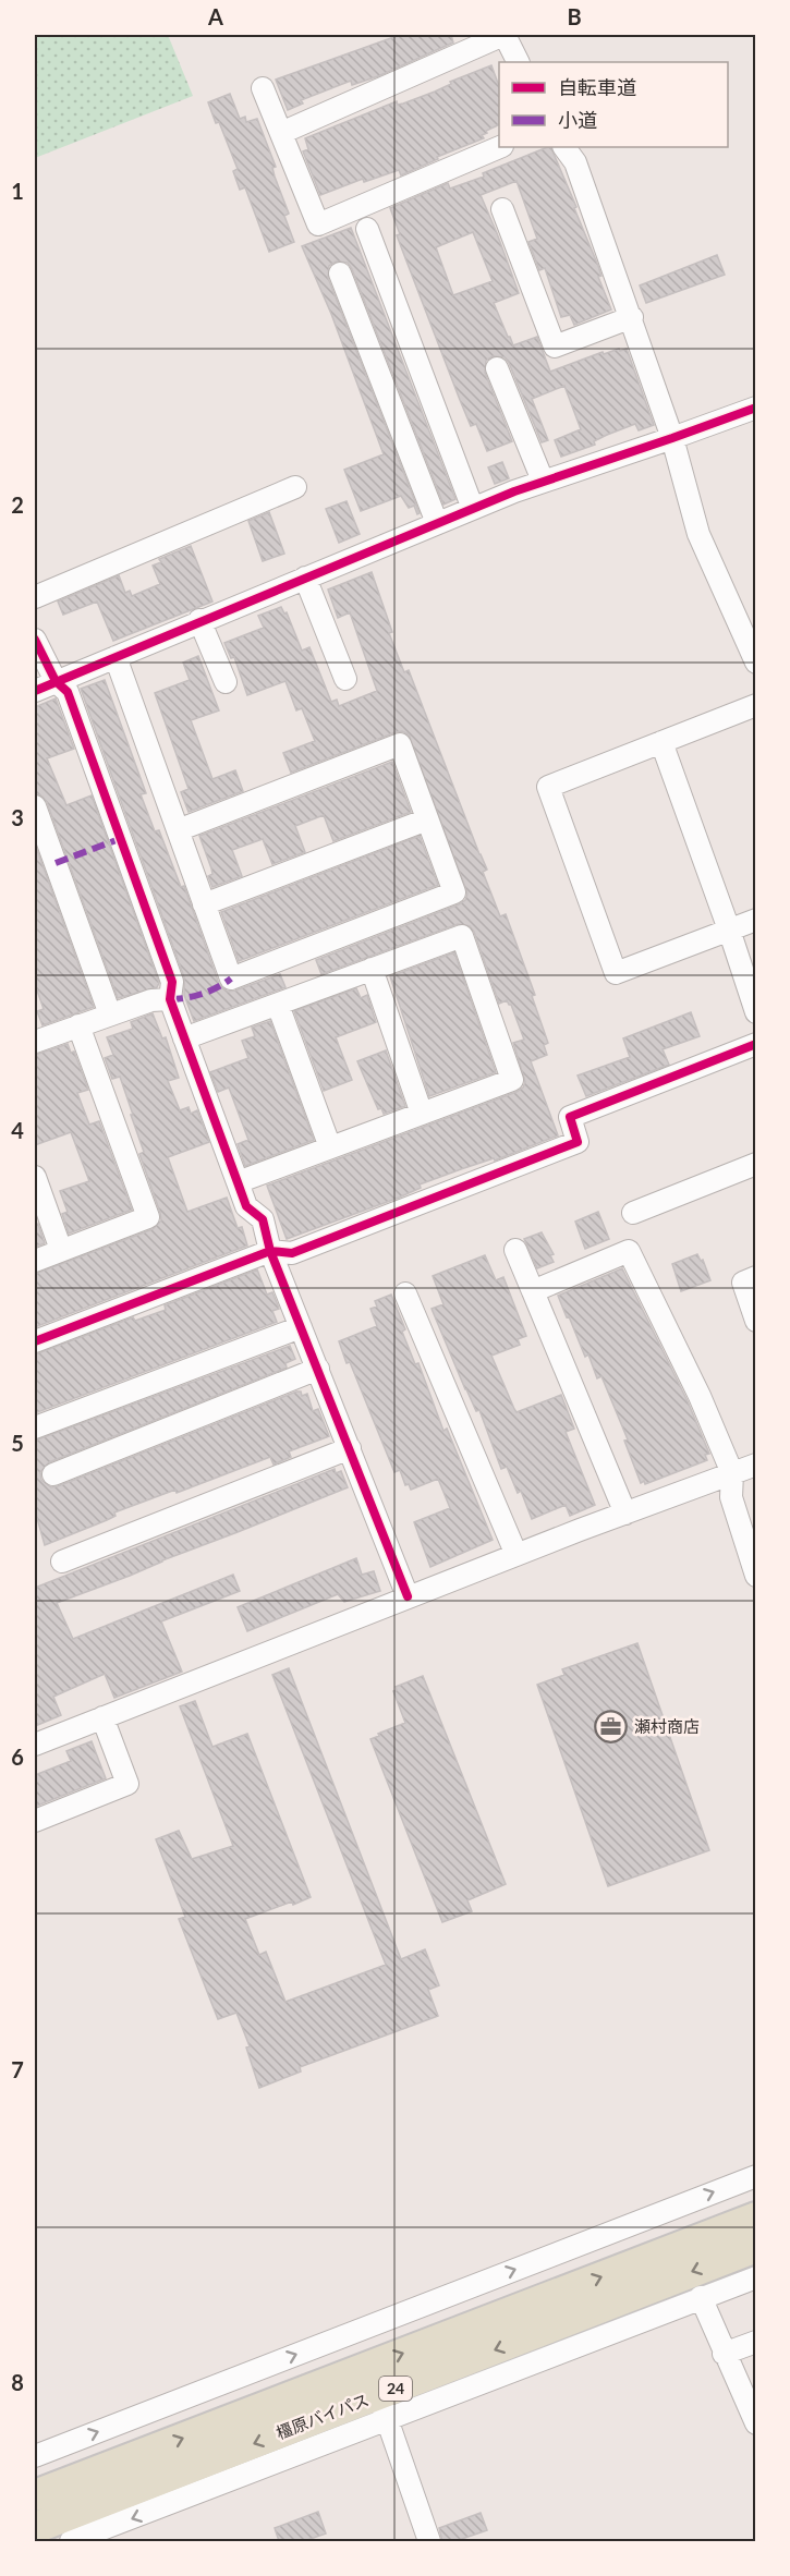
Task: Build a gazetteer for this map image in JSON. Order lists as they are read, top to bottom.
{
  "streets": {
    "highway": ["24", "橿原バイパス"]
  },
  "places": {
    "office": ["瀬村商店"]
  },
  "legend": ["自転車道", "小道"],
  "grid": {
    "columns": ["A", "B"],
    "rows": [
      "1",
      "2",
      "3",
      "4",
      "5",
      "6",
      "7",
      "8"
    ]
  }
}
